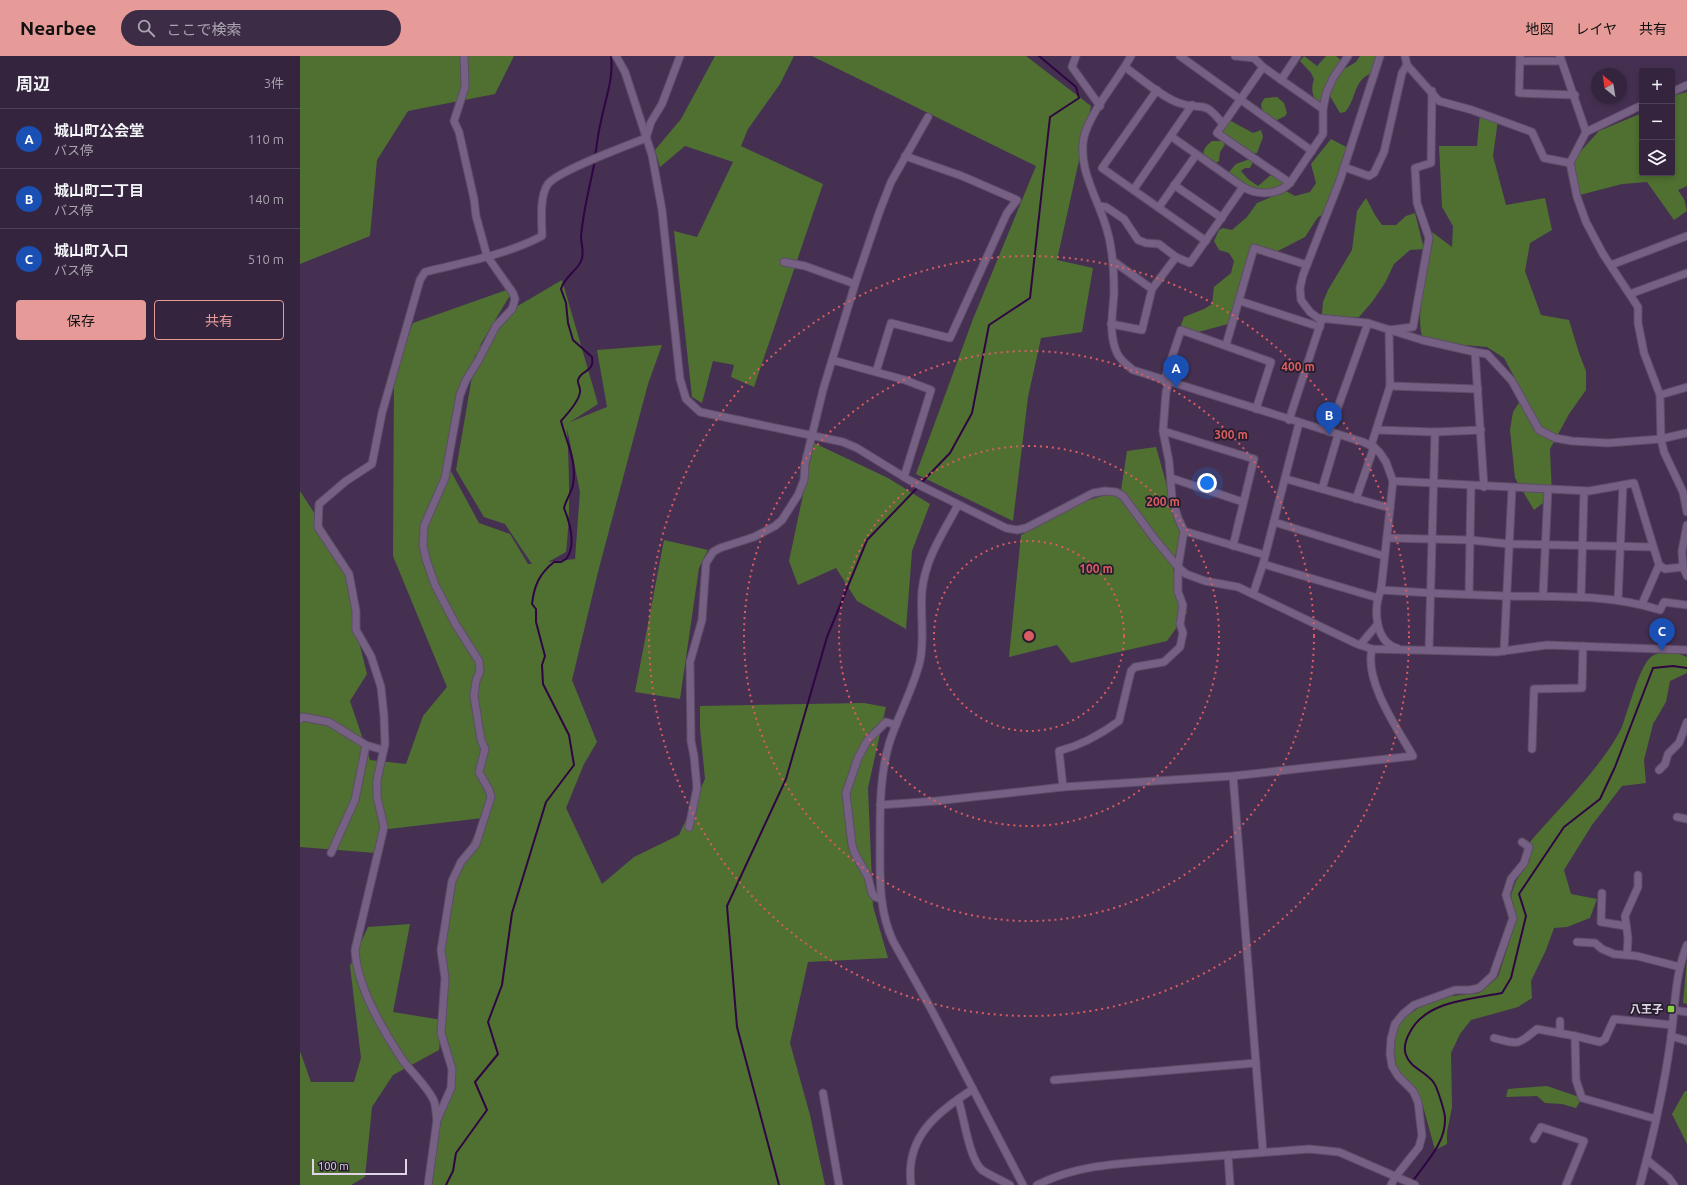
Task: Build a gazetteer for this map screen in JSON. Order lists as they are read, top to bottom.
{
  "places": {
    "transit": ["八王子"]
  },
  "scale_bar": "100 m",
  "north": "top left",
  "page": {
    "header": "Nearbee",
    "search": "ここで検索",
    "nav": ["地図", "レイヤ", "共有"],
    "heading": ["周辺", "3件"],
    "map_buttons": ["+", "−"],
    "list": [
      {
        "mark": "A",
        "name": "城山町公会堂",
        "note": "バス停",
        "value": "110 m"
      },
      {
        "mark": "B",
        "name": "城山町二丁目",
        "note": "バス停",
        "value": "140 m"
      },
      {
        "mark": "C",
        "name": "城山町入口",
        "note": "バス停",
        "value": "510 m"
      }
    ],
    "buttons": ["保存", "共有"],
    "pins": ["A", "B", "C"],
    "scale": "100 m"
  },
  "rings": [
    "400 m",
    "300 m",
    "200 m",
    "100 m"
  ]
}
